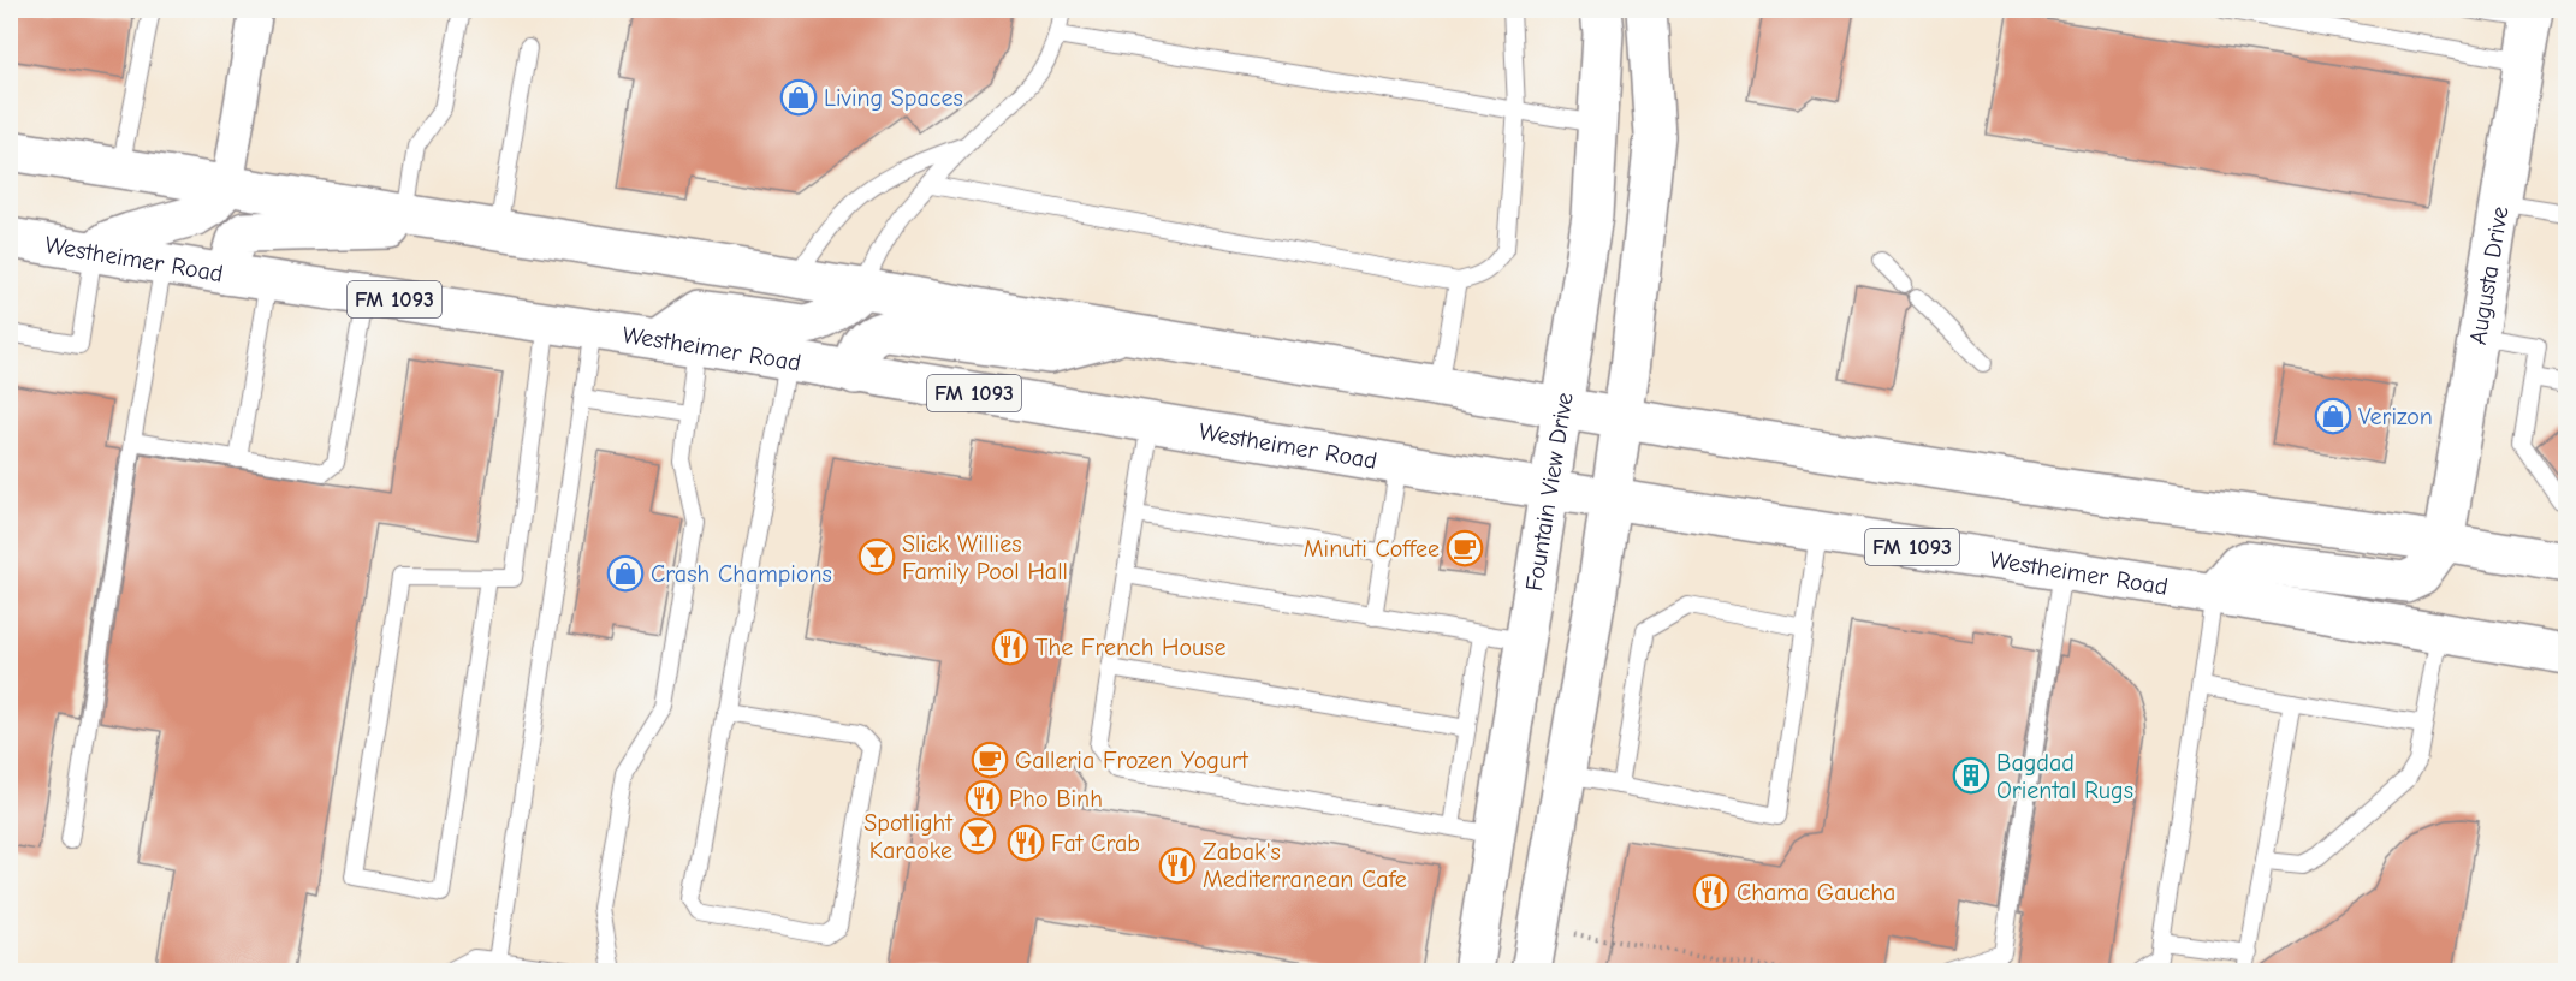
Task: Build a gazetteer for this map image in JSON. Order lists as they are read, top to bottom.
{
  "streets": {
    "main road": [
      "Westheimer Road",
      "Augusta Drive",
      "FM 1093",
      "Fountain View Drive"
    ]
  },
  "crossings": [
    ["Westheimer Road", "Fountain View Drive"]
  ],
  "places": {
    "shop": ["Living Spaces", "Verizon", "Crash Champions"],
    "cafe": ["Minuti Coffee", "Galleria Frozen Yogurt"],
    "bar": ["Slick Willies Family Pool Hall", "Spotlight Karaoke"],
    "restaurant": [
      "The French House",
      "Pho Binh",
      "Fat Crab",
      "Zabak's Mediterranean Cafe",
      "Chama Gaucha"
    ],
    "building": ["Bagdad Oriental Rugs"]
  }
}
